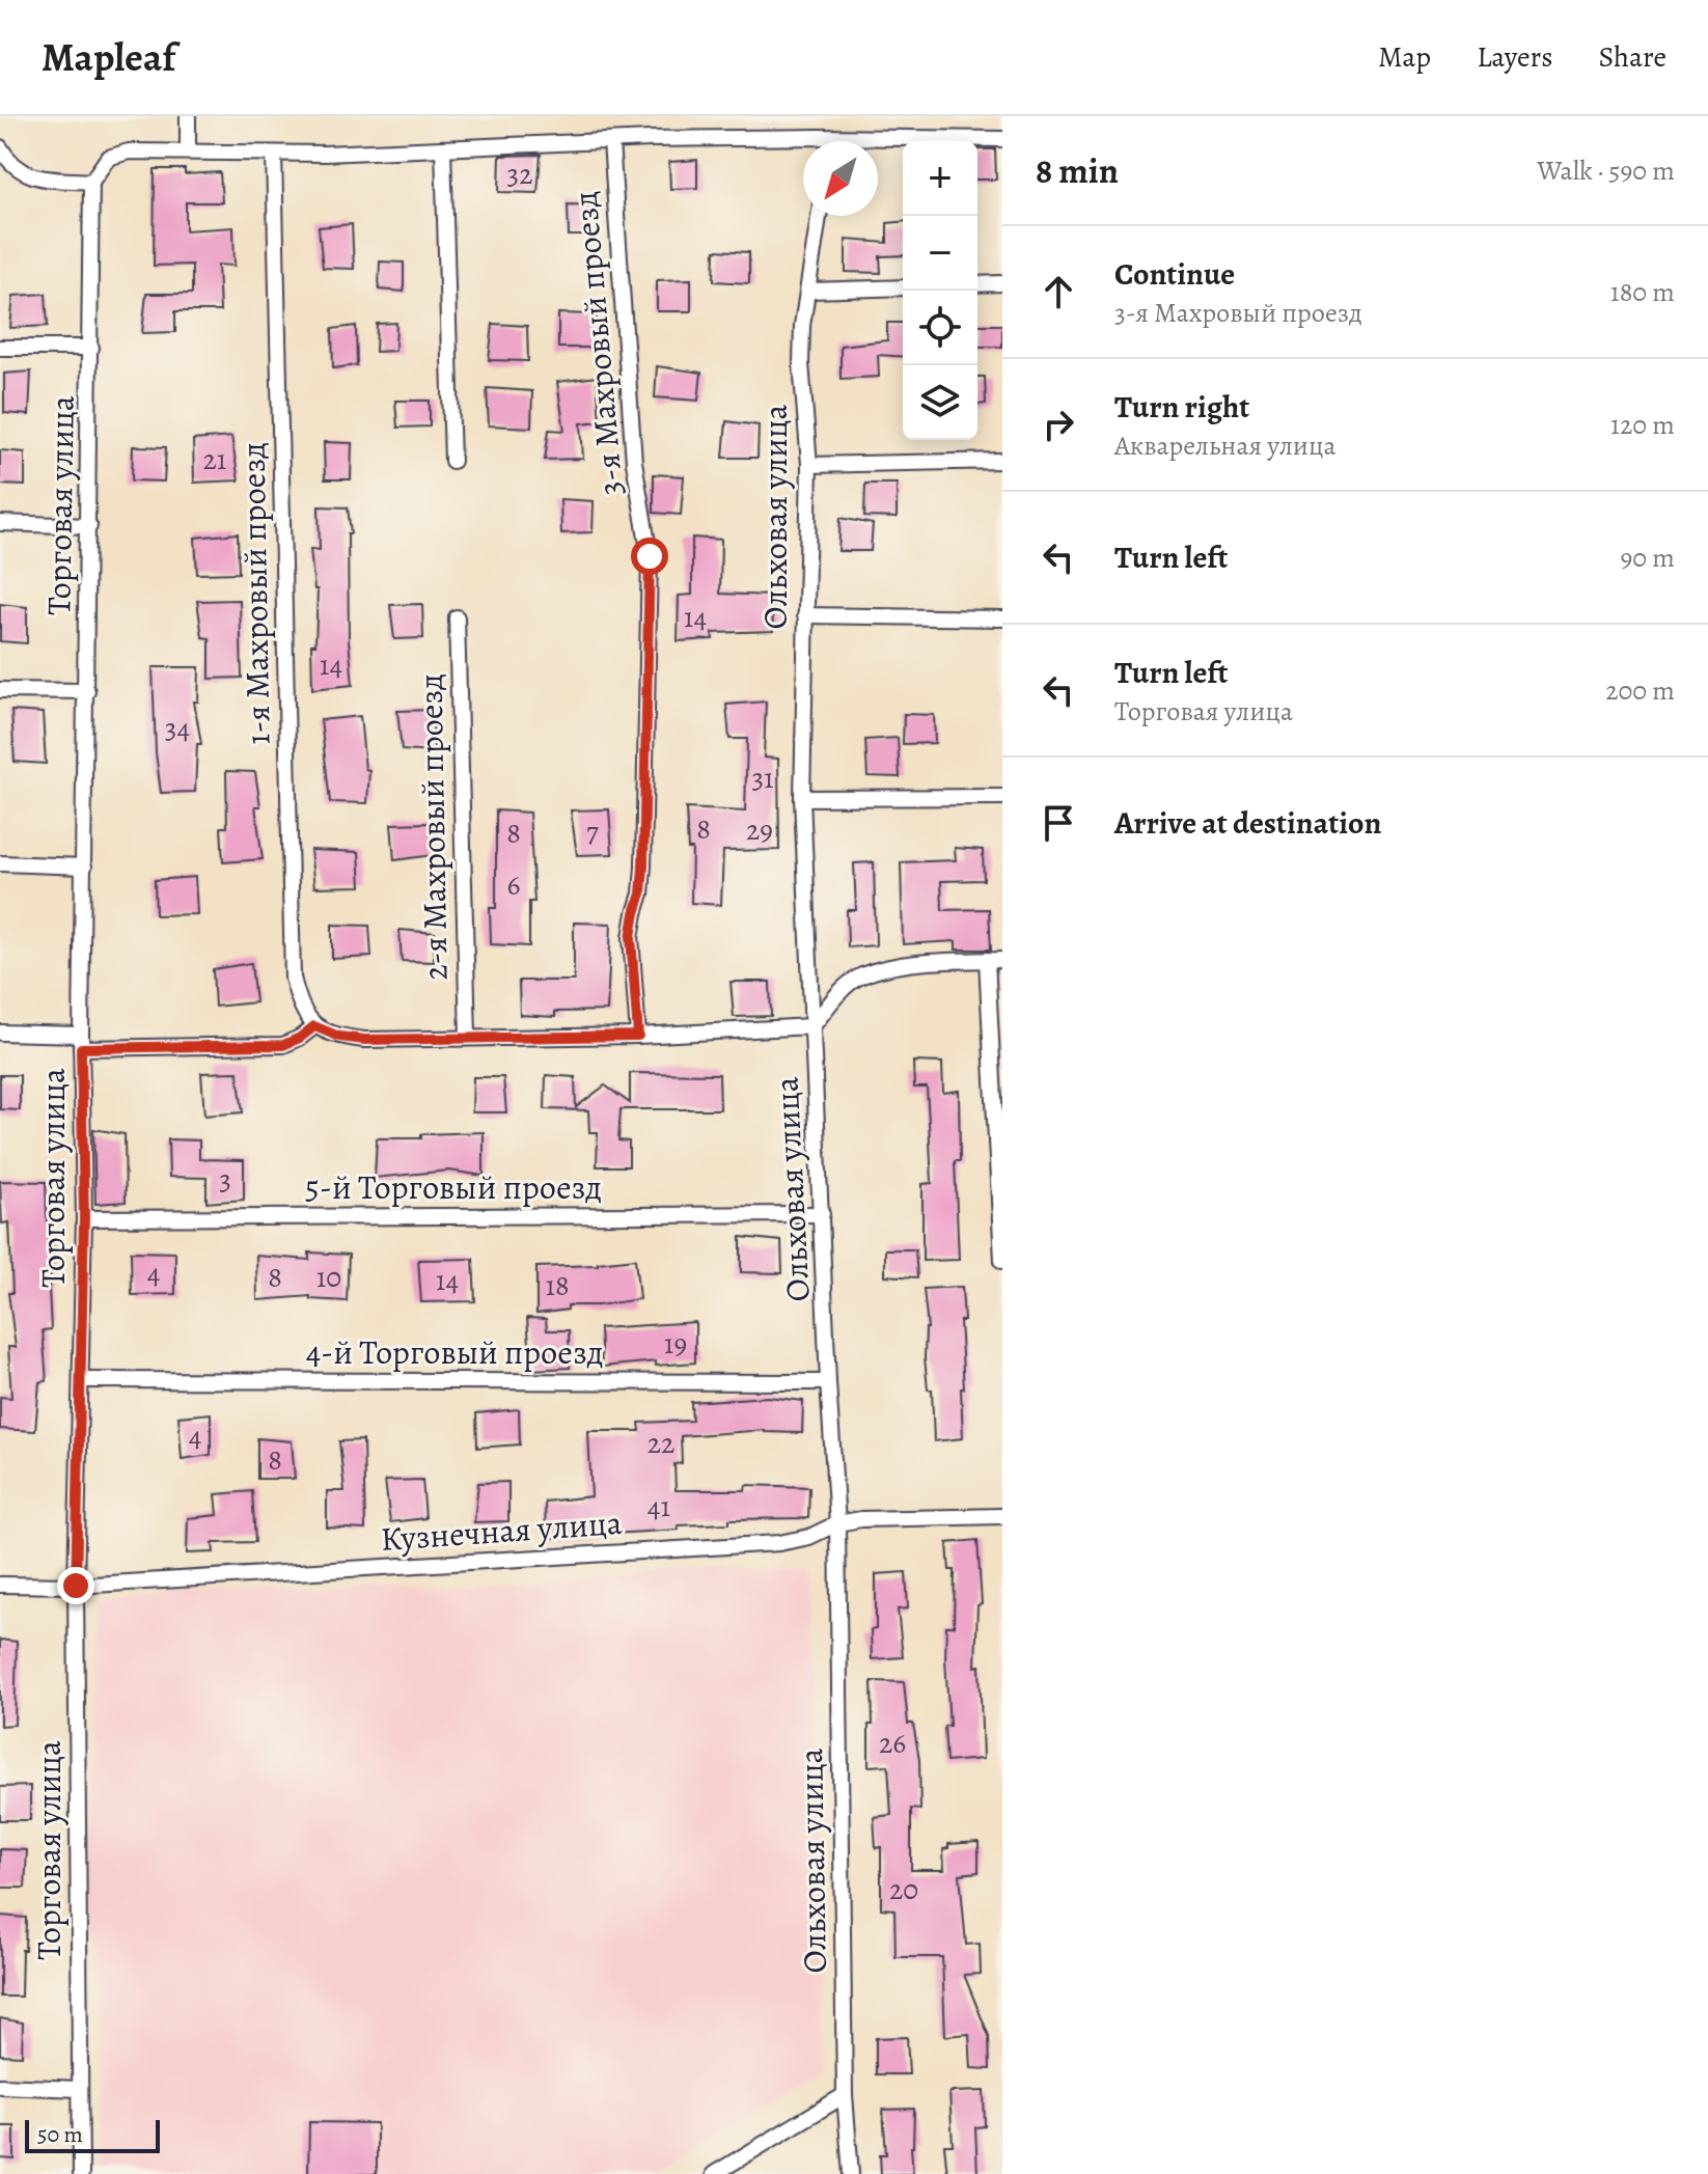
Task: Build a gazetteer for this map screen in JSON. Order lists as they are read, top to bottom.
{
  "streets": {
    "street": [
      "3-я Махровый проезд",
      "Торговая улица",
      "Ольховая улица",
      "1-я Махровый проезд",
      "2-я Махровый проезд",
      "5-й Торговый проезд",
      "4-й Торговый проезд",
      "Кузнечная улица"
    ]
  },
  "crossings": [
    ["Торговая улица", "5-й Торговый проезд"],
    ["Торговая улица", "4-й Торговый проезд"],
    ["Торговая улица", "Кузнечная улица"],
    ["Ольховая улица", "5-й Торговый проезд"],
    ["Ольховая улица", "4-й Торговый проезд"],
    ["Ольховая улица", "Кузнечная улица"]
  ],
  "house_numbers": [
    "32",
    "21",
    "14",
    "14",
    "34",
    "31",
    "8",
    "29",
    "7",
    "8",
    "6",
    "3",
    "4",
    "8",
    "10",
    "14",
    "18",
    "19",
    "4",
    "22",
    "8",
    "41",
    "26",
    "20"
  ],
  "scale_bar": "50 m",
  "north": "bottom left",
  "page": {
    "header": "Mapleaf",
    "nav": ["Map", "Layers", "Share"],
    "heading": ["8 min", "Walk · 590 m"],
    "map_buttons": ["+", "−"],
    "list": [
      ["Continue", "3-я Махровый проезд", "180 m"],
      ["Turn right", "Акварельная улица", "120 m"],
      ["Turn left", "90 m"],
      ["Turn left", "Торговая улица", "200 m"],
      "Arrive at destination"
    ],
    "scale": "50 m"
  }
}
